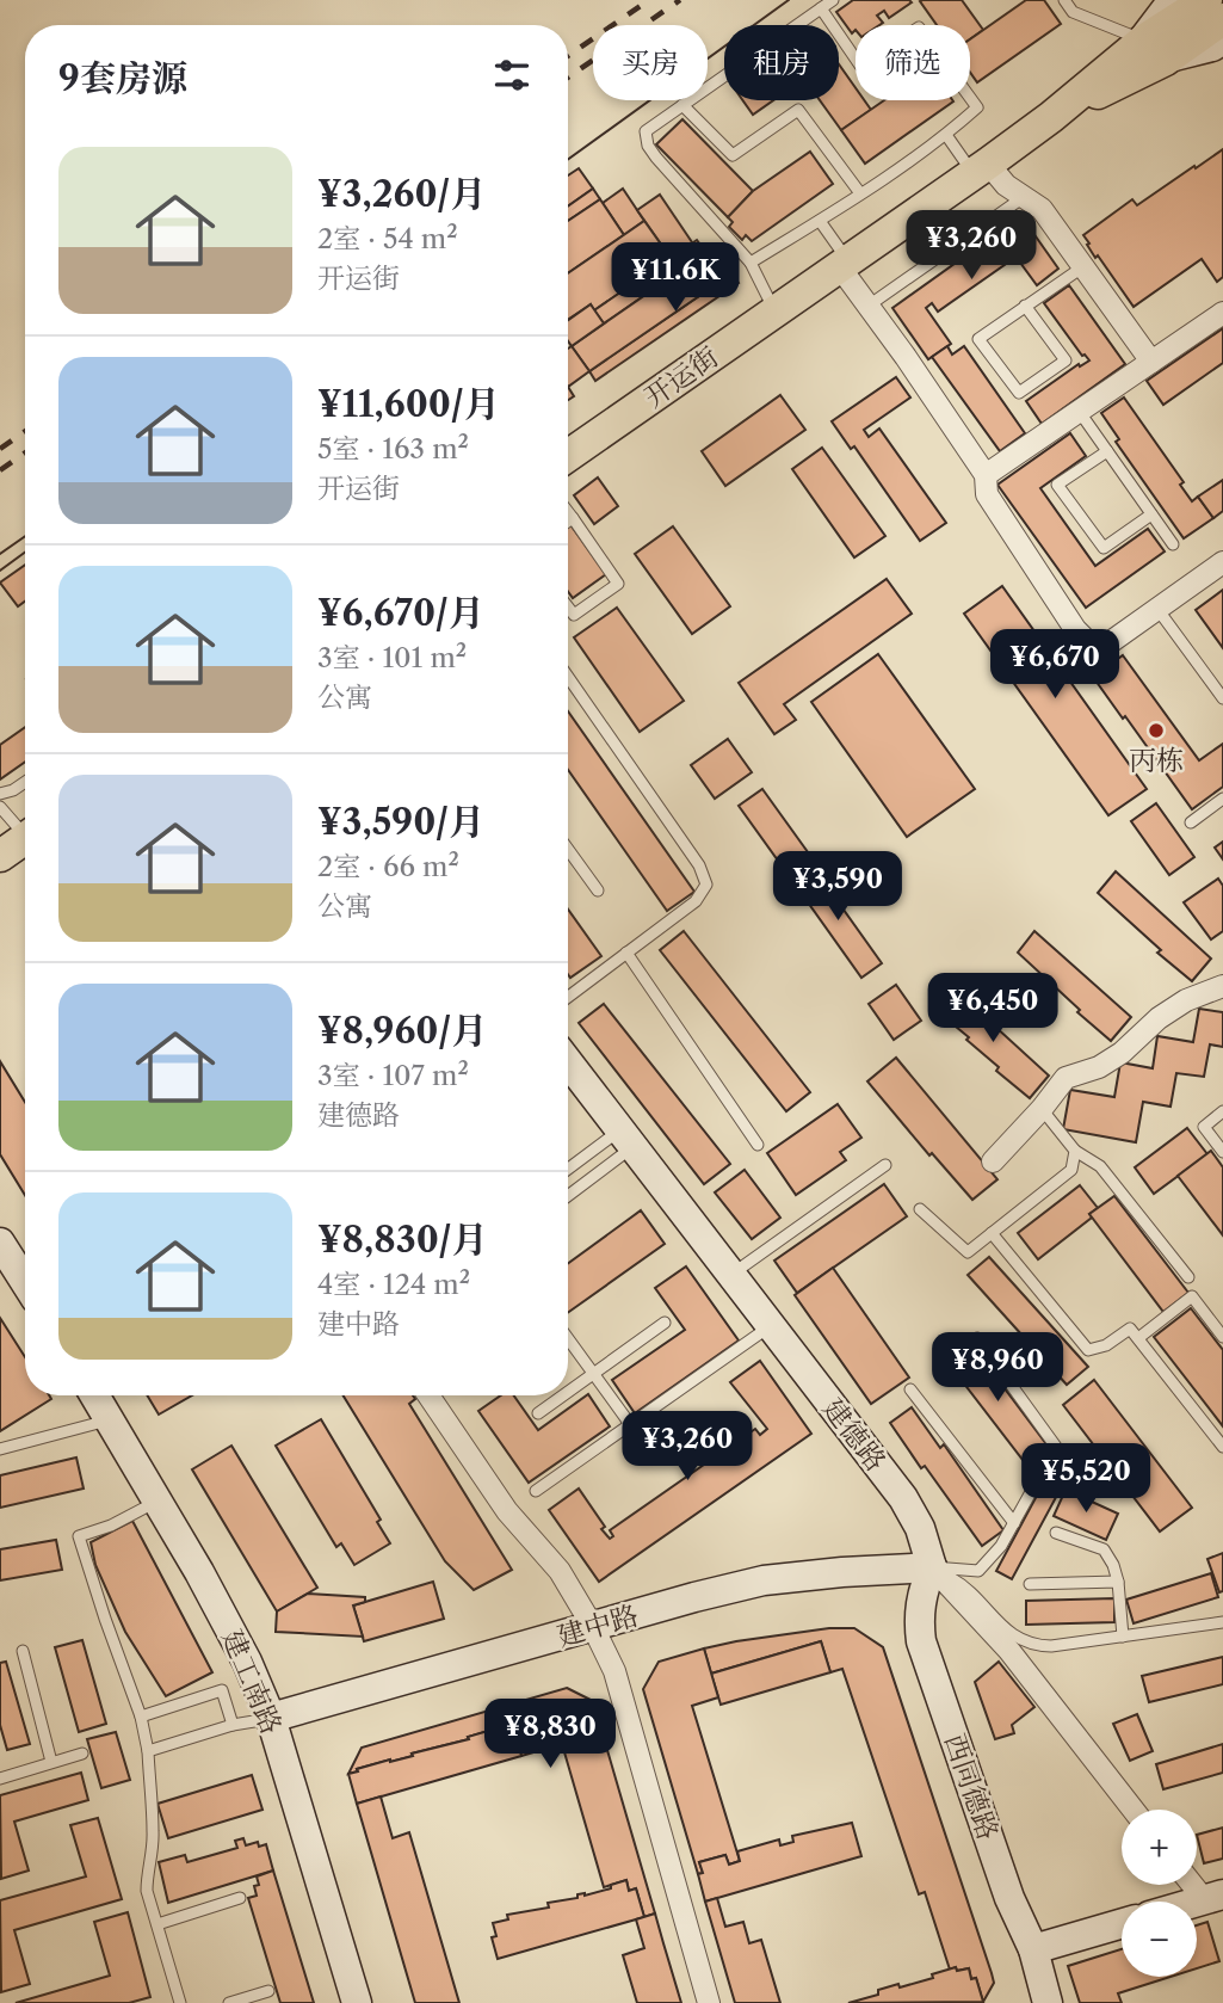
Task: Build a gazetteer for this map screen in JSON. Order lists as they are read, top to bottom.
{
  "streets": {
    "main road": ["开运街"],
    "street": [
      "建德路",
      "建中路",
      "建工南路",
      "西同德路"
    ]
  },
  "crossings": [
    ["建德路", "建中路"],
    ["建德路", "西同德路"],
    ["建中路", "建工南路"],
    ["建中路", "西同德路"]
  ],
  "places": ["丙栋"],
  "page": {
    "chip": ["买房", "租房", "筛选"],
    "heading": "9套房源",
    "list": [
      {
        "name": "¥3,260/月",
        "note": "2室 · 54 m² · 开运街"
      },
      {
        "name": "¥11,600/月",
        "note": "5室 · 163 m² · 开运街"
      },
      {
        "name": "¥6,670/月",
        "note": "3室 · 101 m² · 公寓"
      },
      {
        "name": "¥3,590/月",
        "note": "2室 · 66 m² · 公寓"
      },
      {
        "name": "¥8,960/月",
        "note": "3室 · 107 m² · 建德路"
      },
      {
        "name": "¥8,830/月",
        "note": "4室 · 124 m² · 建中路"
      }
    ],
    "price": [
      "¥3,260",
      "¥11.6K",
      "¥6,670",
      "¥3,590",
      "¥6,450",
      "¥8,960",
      "¥3,260",
      "¥5,520",
      "¥8,830"
    ],
    "map_buttons": ["+", "−"]
  }
}
